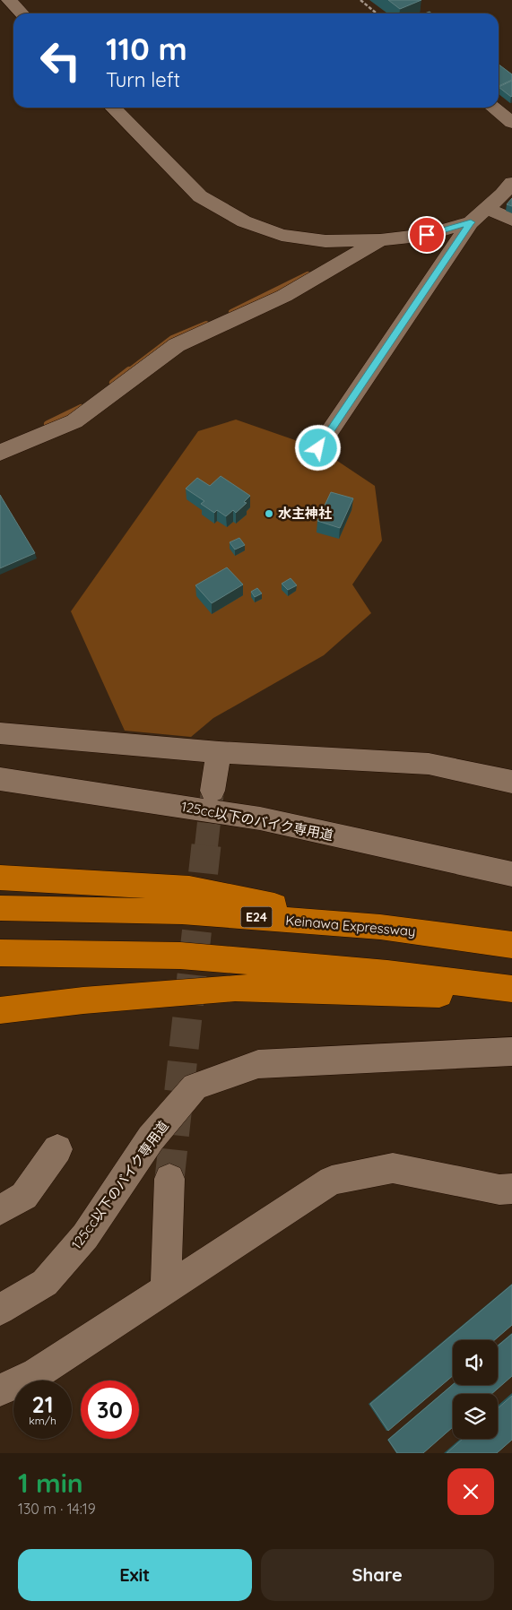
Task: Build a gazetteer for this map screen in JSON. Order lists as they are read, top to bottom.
{
  "streets": {
    "highway": ["E24", "Keinawa Expressway"],
    "street": ["125cc以下のバイク専用道"]
  },
  "places": ["水主神社"],
  "page": {
    "turn": ["110 m", "Turn left"],
    "speed": "21 km/h",
    "limit": "30",
    "heading": ["1 min", "130 m · 14:19"],
    "buttons": ["Exit", "Share"]
  }
}
